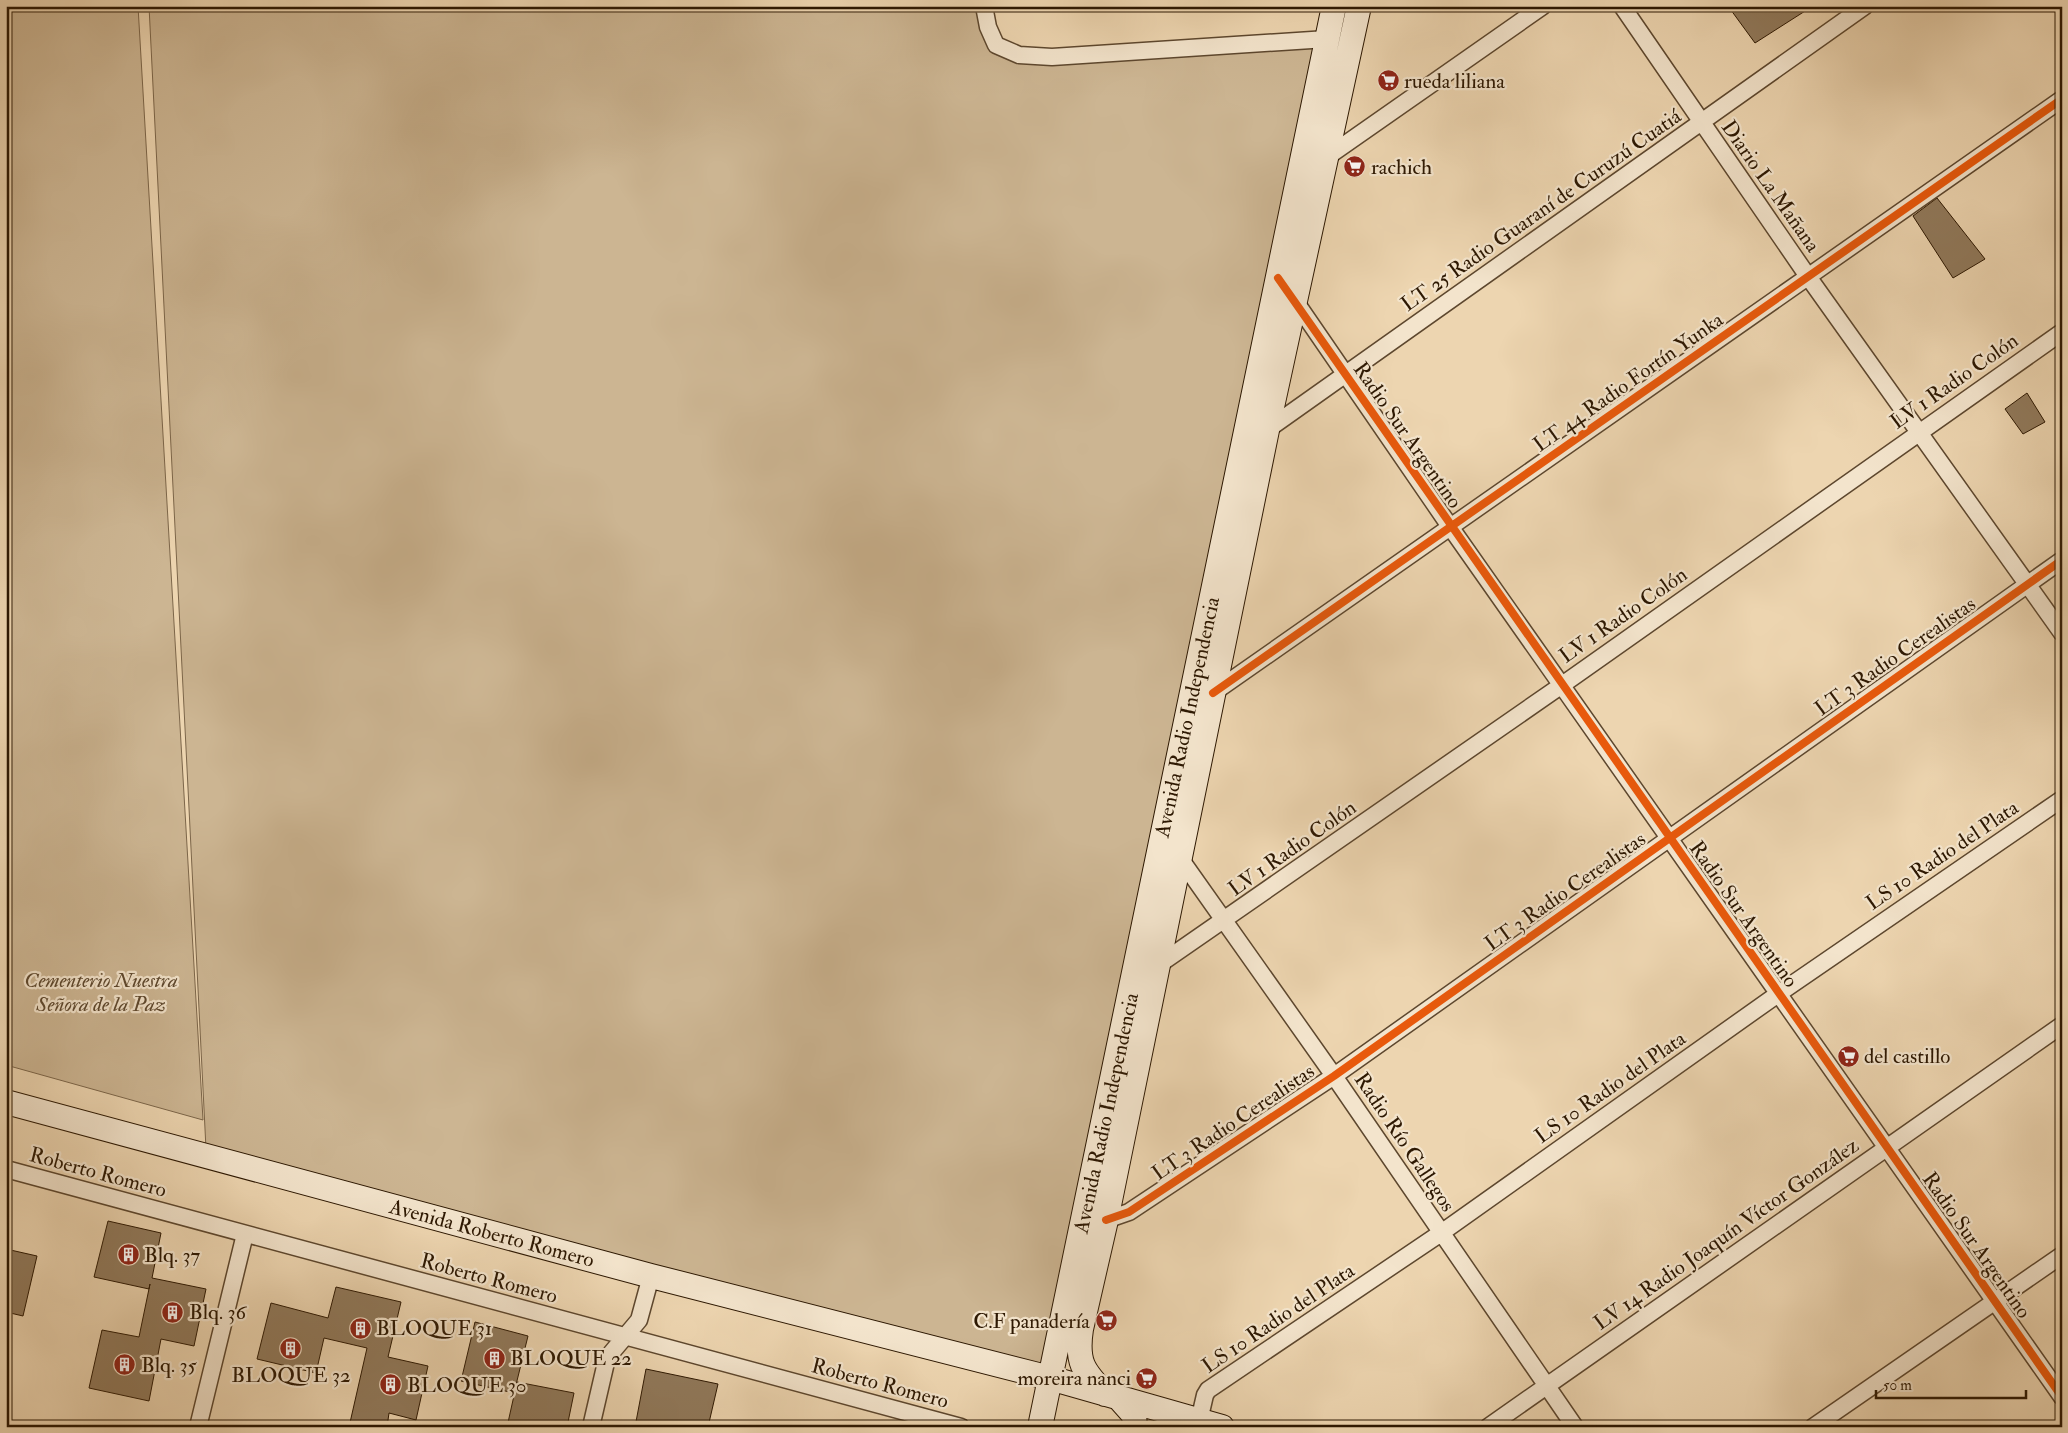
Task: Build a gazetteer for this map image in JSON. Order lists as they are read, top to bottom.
{
  "streets": {
    "main road": ["Avenida Radio Independencia", "Avenida Roberto Romero"],
    "street": [
      "Diario La Mañana",
      "LT 25 Radio Guaraní de Curuzú Cuatiá",
      "LV 1 Radio Colón",
      "LT 44 Radio Fortín Yunka",
      "Radio Sur Argentino",
      "LT 3 Radio Cerealistas",
      "LS 10 Radio del Plata",
      "Radio Río Gallegos",
      "Roberto Romero",
      "LV 14 Radio Joaquín Víctor González"
    ]
  },
  "crossings": [
    ["Diario La Mañana", "LT 25 Radio Guaraní de Curuzú Cuatiá"],
    ["Diario La Mañana", "LV 1 Radio Colón"],
    ["Diario La Mañana", "LT 44 Radio Fortín Yunka"],
    ["Diario La Mañana", "LT 3 Radio Cerealistas"],
    ["LT 25 Radio Guaraní de Curuzú Cuatiá", "Radio Sur Argentino"],
    ["LT 25 Radio Guaraní de Curuzú Cuatiá", "Avenida Radio Independencia"],
    ["LV 1 Radio Colón", "Radio Sur Argentino"],
    ["LV 1 Radio Colón", "Avenida Radio Independencia"],
    ["LV 1 Radio Colón", "Radio Río Gallegos"],
    ["LT 44 Radio Fortín Yunka", "Radio Sur Argentino"],
    ["LT 44 Radio Fortín Yunka", "Avenida Radio Independencia"],
    ["Radio Sur Argentino", "LT 3 Radio Cerealistas"],
    ["Radio Sur Argentino", "Avenida Radio Independencia"],
    ["Radio Sur Argentino", "LS 10 Radio del Plata"],
    ["Radio Sur Argentino", "LV 14 Radio Joaquín Víctor González"],
    ["LT 3 Radio Cerealistas", "Avenida Radio Independencia"],
    ["LT 3 Radio Cerealistas", "Radio Río Gallegos"],
    ["Avenida Radio Independencia", "Radio Río Gallegos"],
    ["Avenida Radio Independencia", "Avenida Roberto Romero"],
    ["LS 10 Radio del Plata", "Radio Río Gallegos"],
    ["LS 10 Radio del Plata", "Avenida Roberto Romero"],
    ["Radio Río Gallegos", "LV 14 Radio Joaquín Víctor González"]
  ],
  "parks": ["Cementerio Nuestra Señora de la Paz"],
  "places": {
    "supermarket": [
      "rueda liliana",
      "rachich",
      "del castillo",
      "C.F panadería",
      "moreira nanci"
    ],
    "building": [
      "Blq. 37",
      "Blq. 36",
      "BLOQUE 31",
      "BLOQUE 32",
      "BLOQUE 22",
      "Blq. 35",
      "BLOQUE 30"
    ]
  },
  "scale_bar": "50 m"
}
